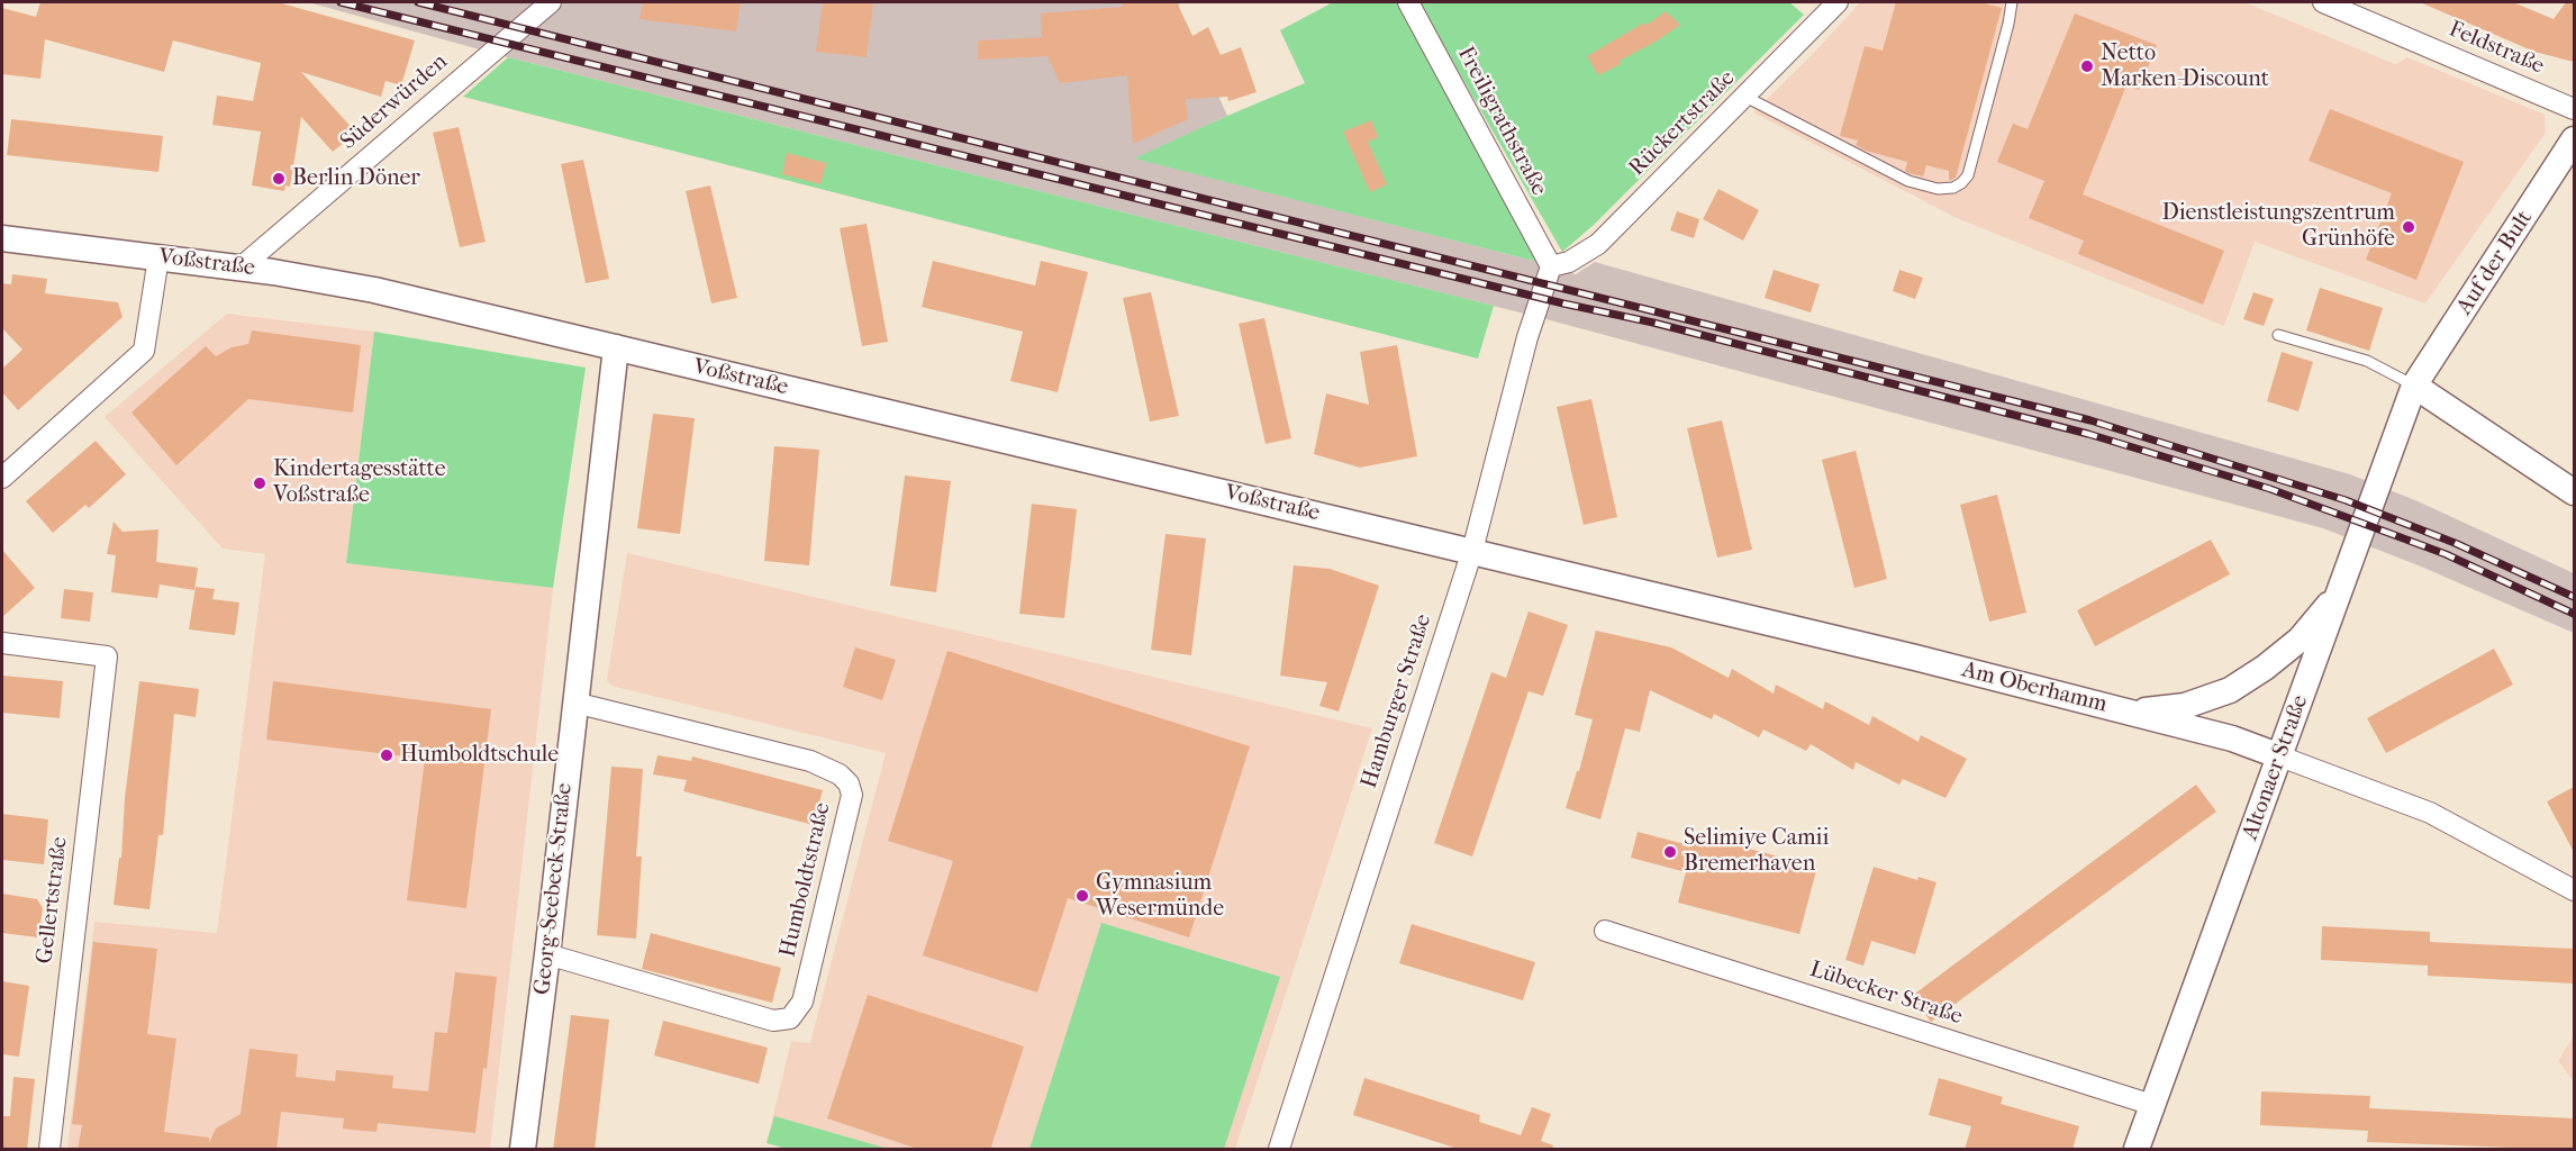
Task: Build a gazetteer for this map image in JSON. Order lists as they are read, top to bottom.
{
  "streets": {
    "street": [
      "Feldstraße",
      "Süderwürden",
      "Freiligrathstraße",
      "Rückertstraße",
      "Voßstraße",
      "Auf der Bult",
      "Am Oberhamm",
      "Hamburger Straße",
      "Altonaer Straße",
      "Humboldtstraße",
      "Georg-Seebeck-Straße",
      "Gellertstraße",
      "Lübecker Straße"
    ]
  },
  "crossings": [
    ["Süderwürden", "Voßstraße"],
    ["Freiligrathstraße", "Rückertstraße"],
    ["Freiligrathstraße", "Hamburger Straße"],
    ["Rückertstraße", "Hamburger Straße"],
    ["Voßstraße", "Am Oberhamm"],
    ["Voßstraße", "Hamburger Straße"],
    ["Voßstraße", "Georg-Seebeck-Straße"],
    ["Auf der Bult", "Altonaer Straße"],
    ["Am Oberhamm", "Hamburger Straße"],
    ["Am Oberhamm", "Altonaer Straße"],
    ["Altonaer Straße", "Lübecker Straße"],
    ["Humboldtstraße", "Georg-Seebeck-Straße"]
  ],
  "places": [
    "Netto Marken-Discount",
    "Berlin Döner",
    "Dienstleistungszentrum Grünhöfe",
    "Kindertagesstätte Voßstraße",
    "Humboldtschule",
    "Selimiye Camii Bremerhaven",
    "Gymnasium Wesermünde"
  ]
}
